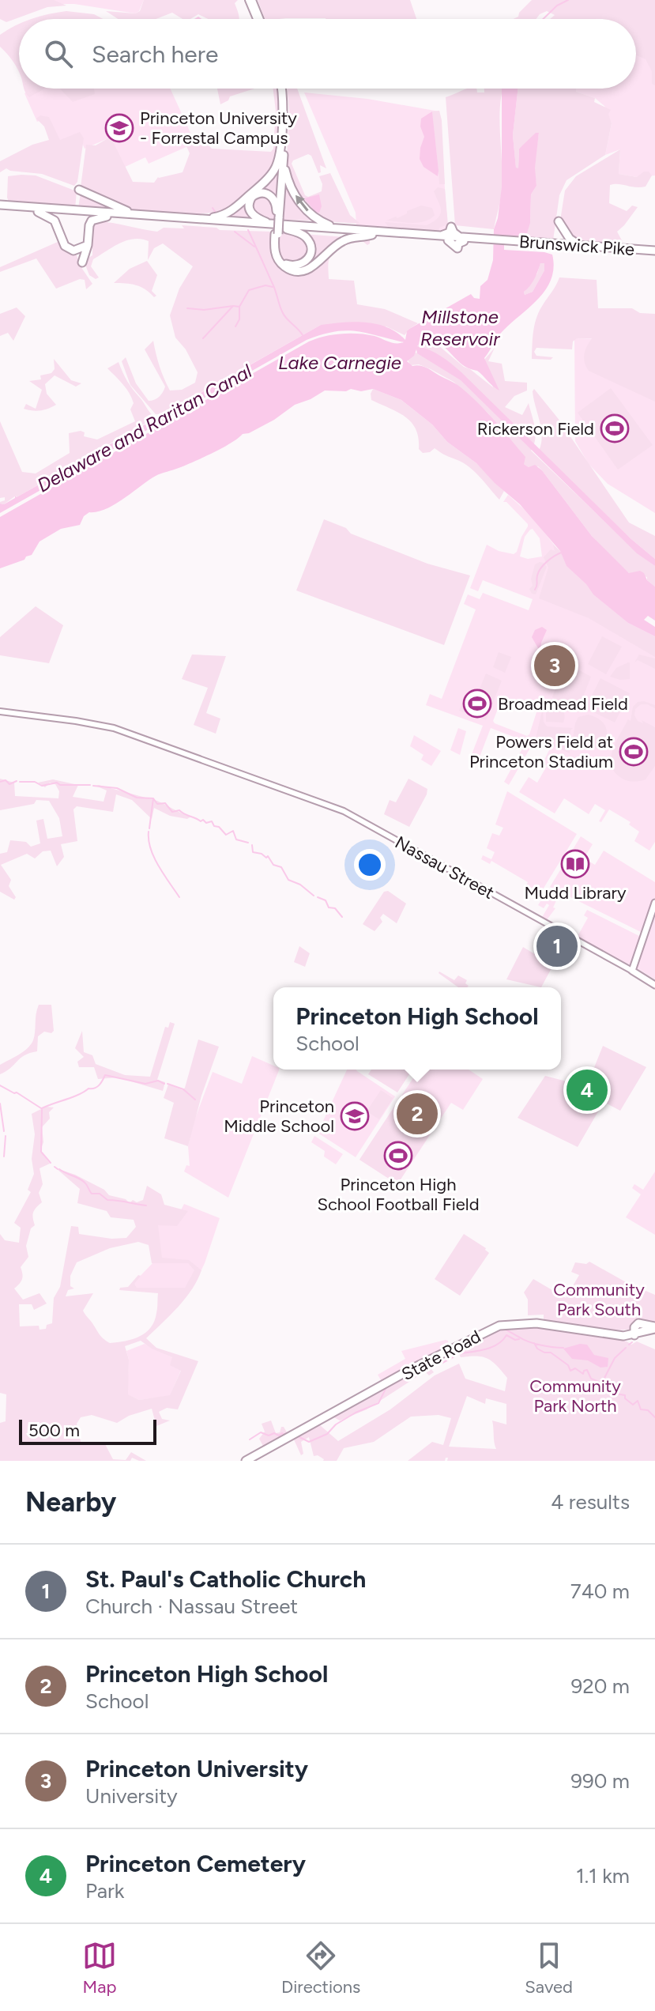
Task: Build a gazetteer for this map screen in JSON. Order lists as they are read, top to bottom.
{
  "streets": {
    "highway": ["Brunswick Pike", "State Road"],
    "main road": ["Nassau Street"]
  },
  "water": ["Millstone Reservoir", "Lake Carnegie", "Delaware and Raritan Canal"],
  "parks": ["Community Park South", "Community Park North"],
  "places": {
    "school or university": ["Princeton University - Forrestal Campus", "Princeton Middle School"],
    "sports": [
      "Rickerson Field",
      "Broadmead Field",
      "Powers Field at Princeton Stadium",
      "Princeton High School Football Field"
    ],
    "library": ["Mudd Library"]
  },
  "scale_bar": "500 m",
  "page": {
    "search": "Search here",
    "pins": [
      "3",
      "1",
      "4",
      "2"
    ],
    "popup": ["Princeton High School", "School"],
    "scale": "500 m",
    "heading": ["Nearby", "4 results"],
    "list": [
      {
        "mark": "1",
        "name": "St. Paul's Catholic Church",
        "note": "Church · Nassau Street",
        "value": "740 m"
      },
      {
        "mark": "2",
        "name": "Princeton High School",
        "note": "School",
        "value": "920 m"
      },
      {
        "mark": "3",
        "name": "Princeton University",
        "note": "University",
        "value": "990 m"
      },
      {
        "mark": "4",
        "name": "Princeton Cemetery",
        "note": "Park",
        "value": "1.1 km"
      }
    ],
    "nav": ["Map", "Directions", "Saved"]
  }
}
